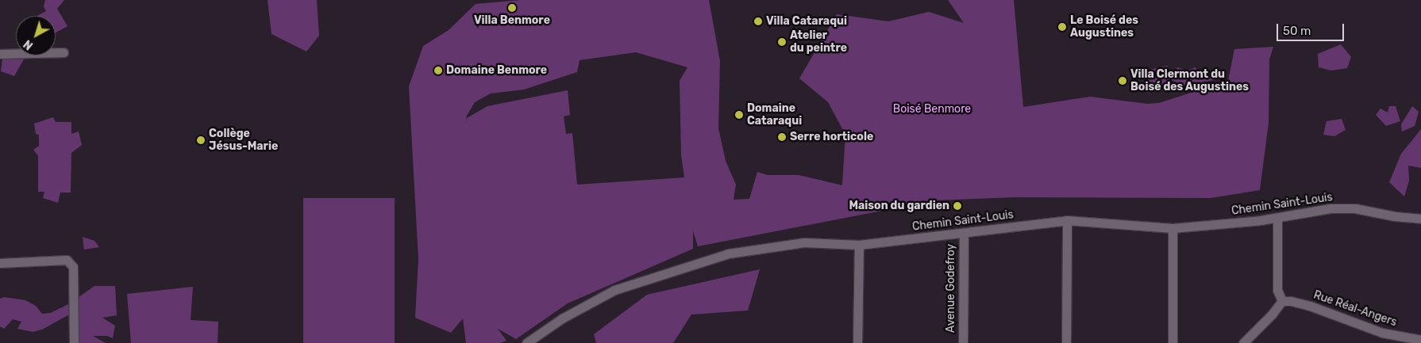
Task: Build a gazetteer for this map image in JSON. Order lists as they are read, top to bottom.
{
  "streets": {
    "street": ["Chemin Saint-Louis", "Avenue Godefroy", "Rue Réal-Angers"]
  },
  "crossings": [
    ["Chemin Saint-Louis", "Avenue Godefroy"]
  ],
  "parks": ["Boisé Benmore"],
  "places": [
    "Villa Benmore",
    "Villa Cataraqui",
    "Le Boisé des Augustines",
    "Atelier du peintre",
    "Domaine Benmore",
    "Villa Clermont du Boisé des Augustines",
    "Domaine Cataraqui",
    "Serre horticole",
    "Collège Jésus-Marie",
    "Maison du gardien"
  ],
  "scale_bar": "50 m",
  "north": "bottom left"
}
